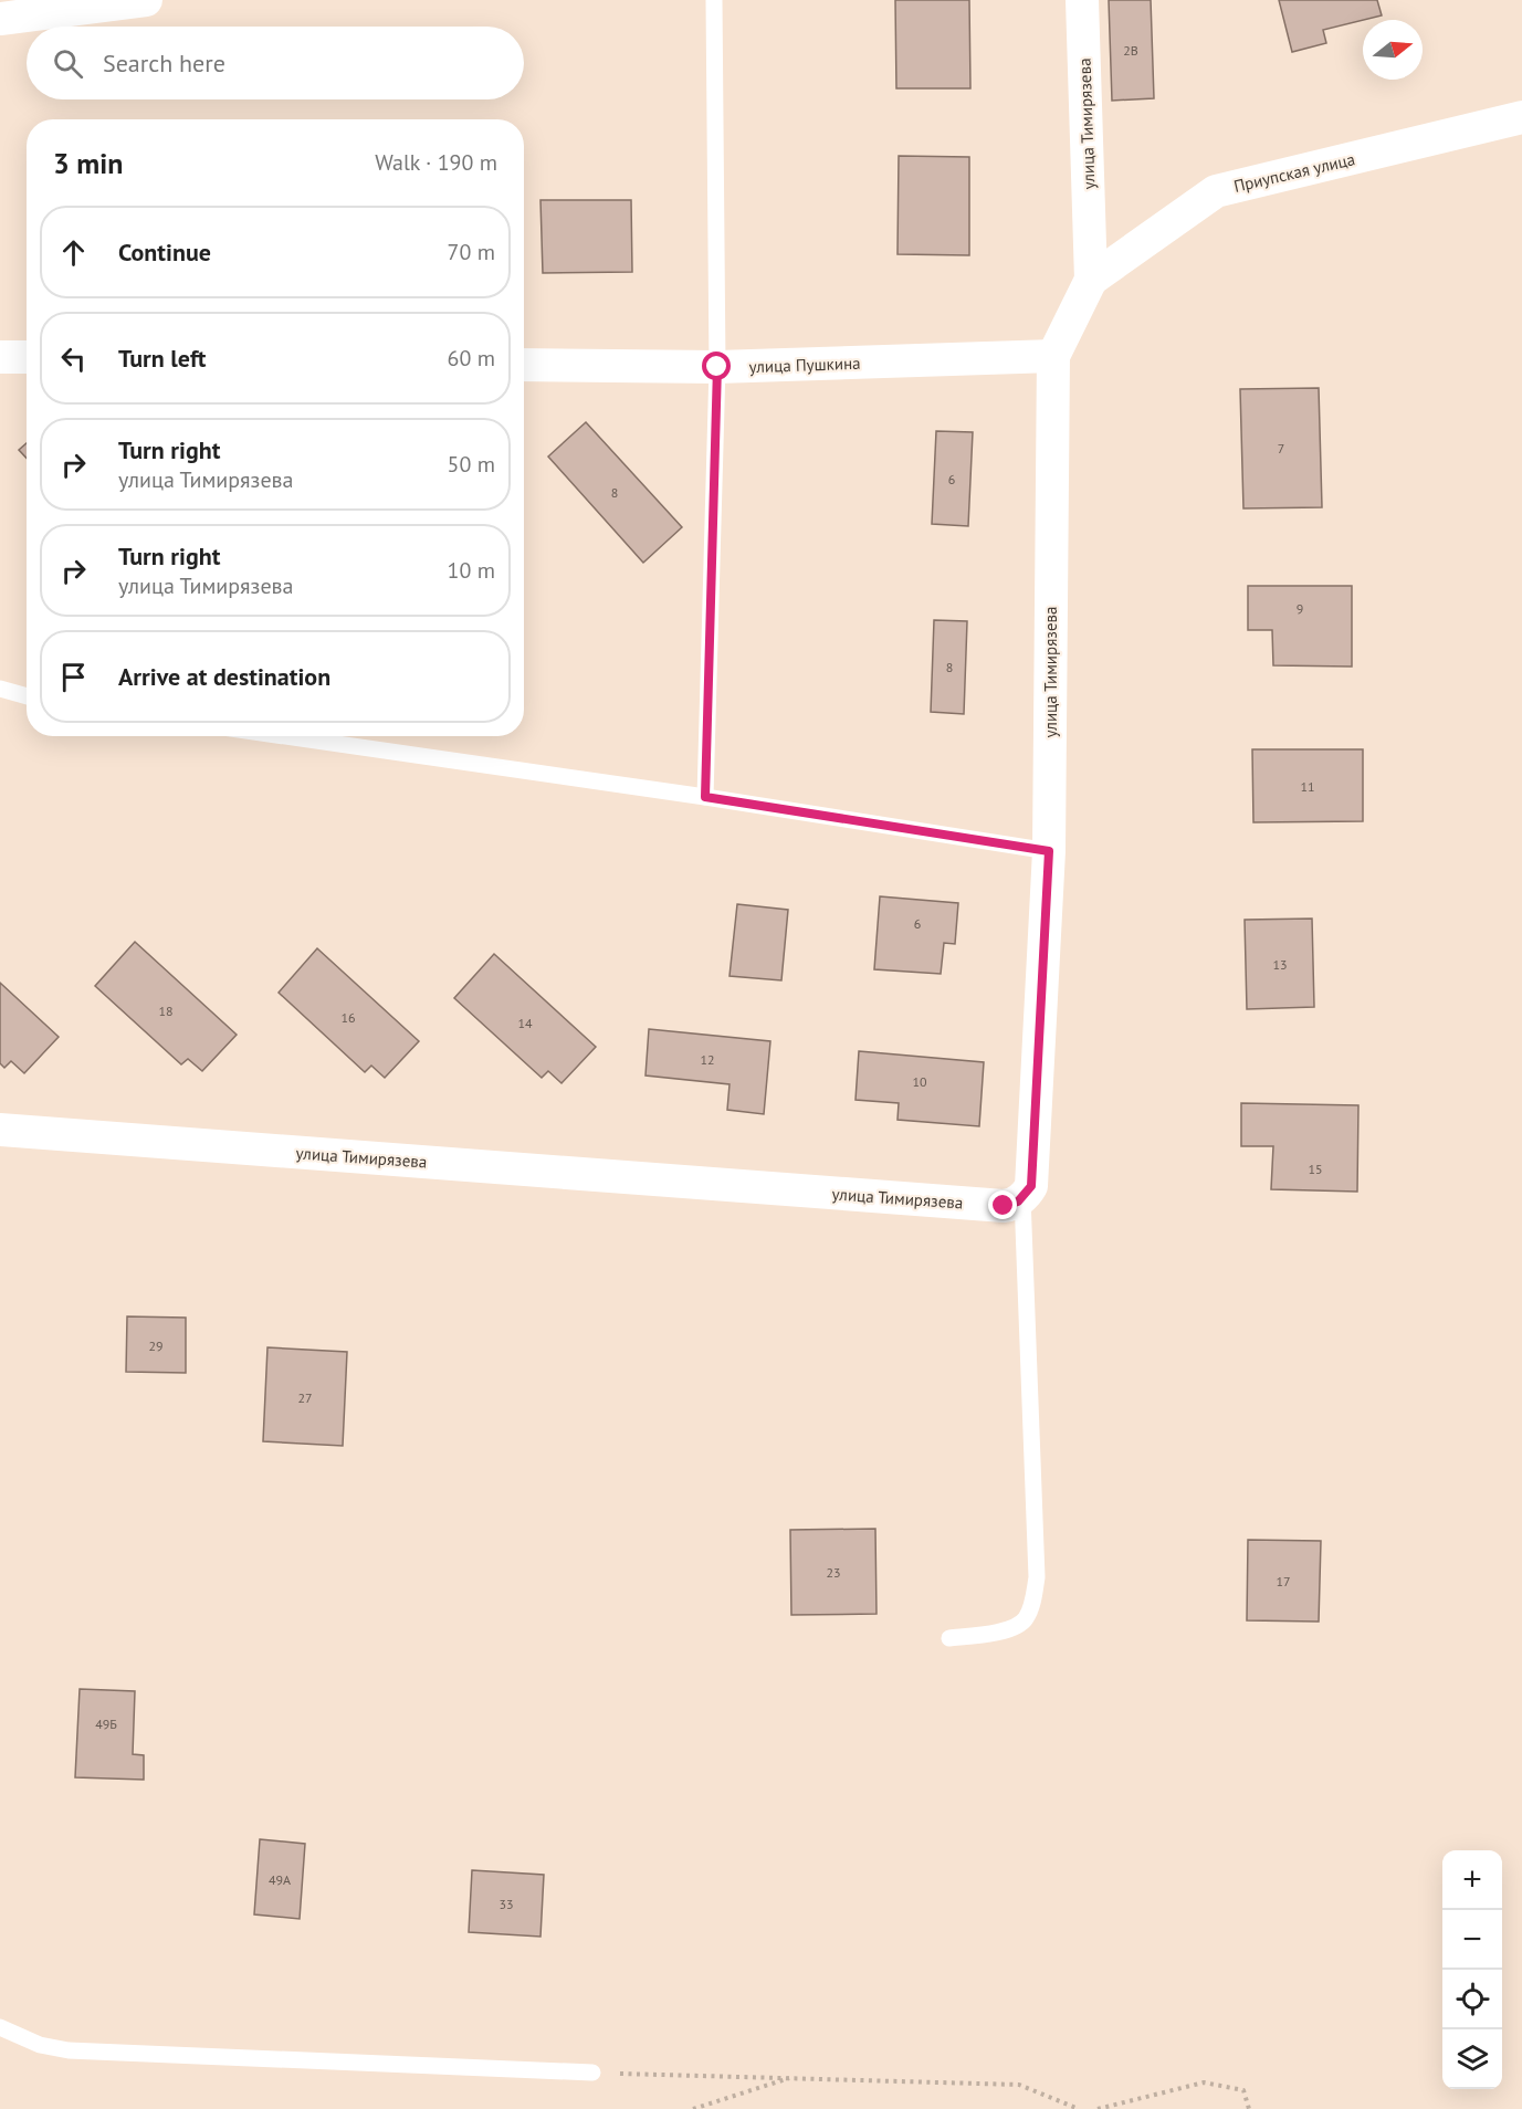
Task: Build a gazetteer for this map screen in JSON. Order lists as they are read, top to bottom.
{
  "streets": {
    "street": ["улица Тимирязева", "Приупская улица", "улица Пушкина"]
  },
  "crossings": [
    ["улица Тимирязева", "Приупская улица"],
    ["улица Тимирязева", "улица Пушкина"]
  ],
  "house_numbers": [
    "2В",
    "7",
    "6",
    "8",
    "9",
    "8",
    "11",
    "6",
    "13",
    "18",
    "16",
    "14",
    "12",
    "10",
    "15",
    "29",
    "27",
    "23",
    "17",
    "49Б",
    "49А",
    "33"
  ],
  "north": "right",
  "page": {
    "search": "Search here",
    "heading": ["3 min", "Walk · 190 m"],
    "list": [
      ["Continue", "70 m"],
      ["Turn left", "60 m"],
      ["Turn right", "улица Тимирязева", "50 m"],
      ["Turn right", "улица Тимирязева", "10 m"],
      "Arrive at destination"
    ],
    "map_buttons": ["+", "−"]
  }
}
